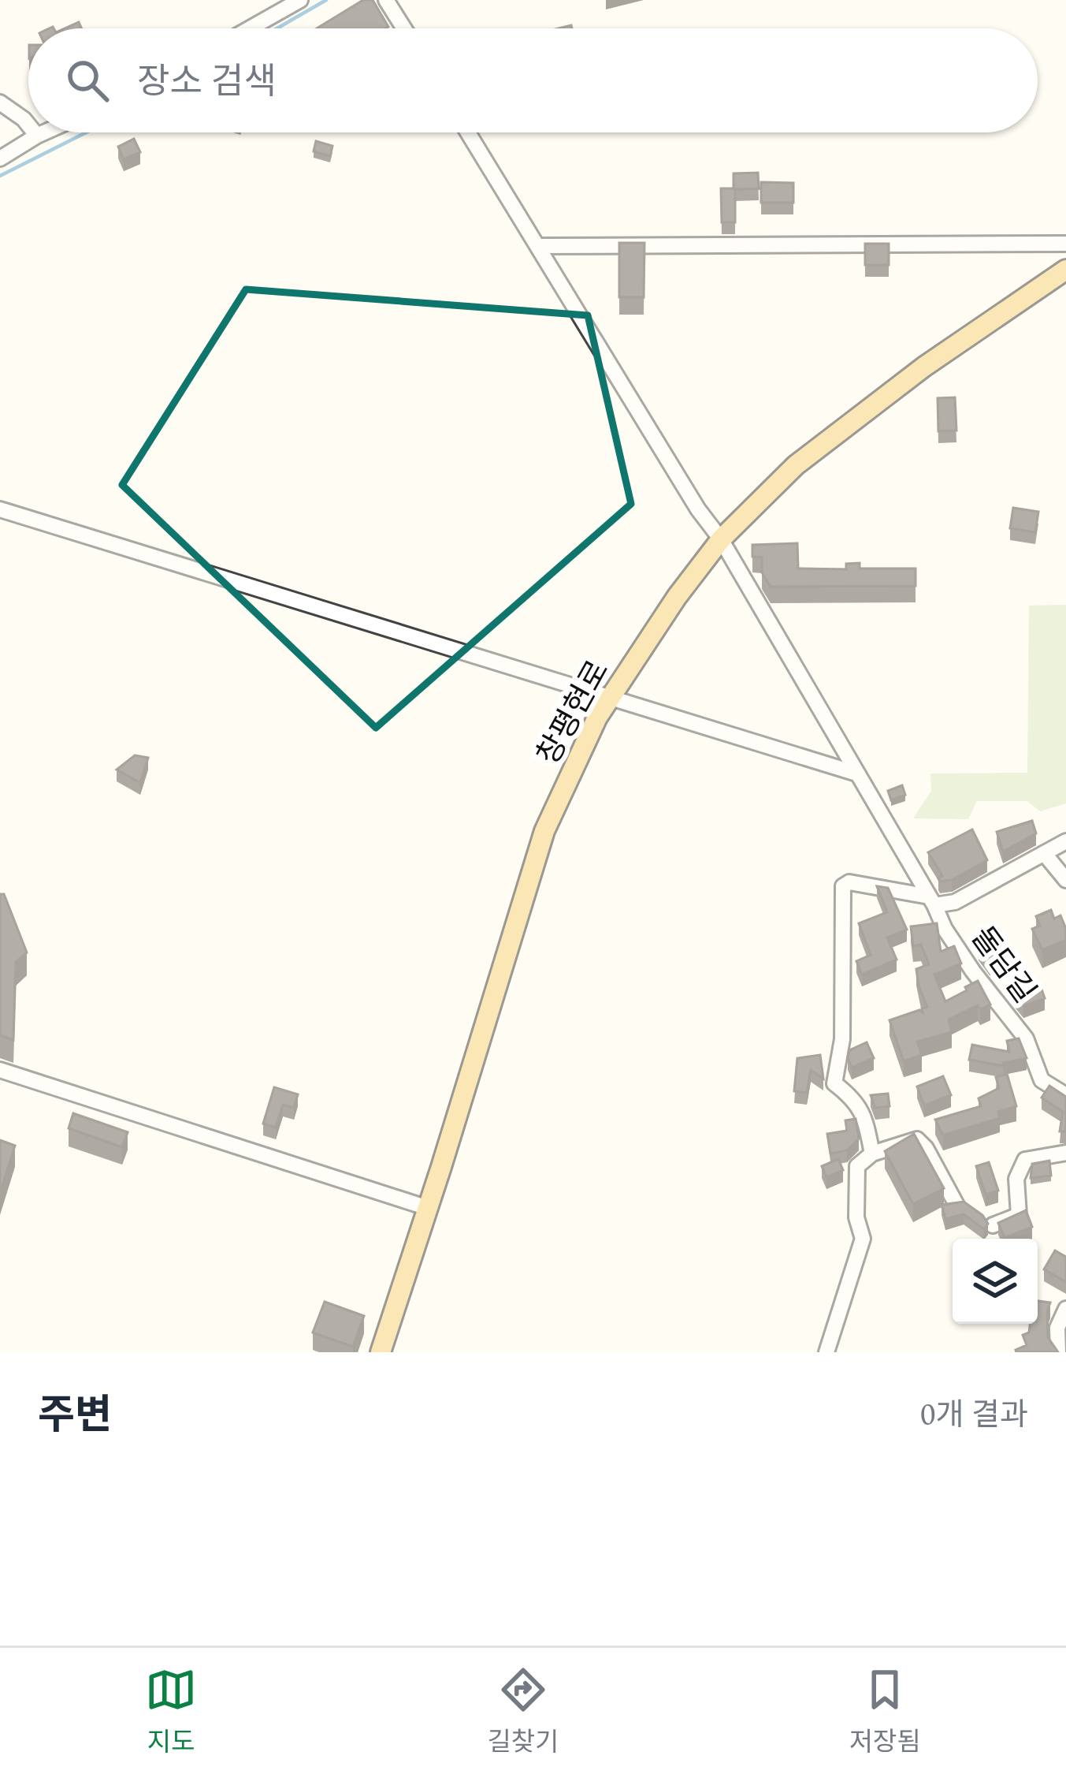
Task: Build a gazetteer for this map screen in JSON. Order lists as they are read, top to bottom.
{
  "streets": {
    "main road": ["창평현로"],
    "street": ["돌담길"]
  },
  "crossings": [
    ["창평현로", "돌담길"]
  ],
  "page": {
    "search": "장소 검색",
    "heading": ["주변", "0개 결과"],
    "nav": ["지도", "길찾기", "저장됨"]
  }
}
